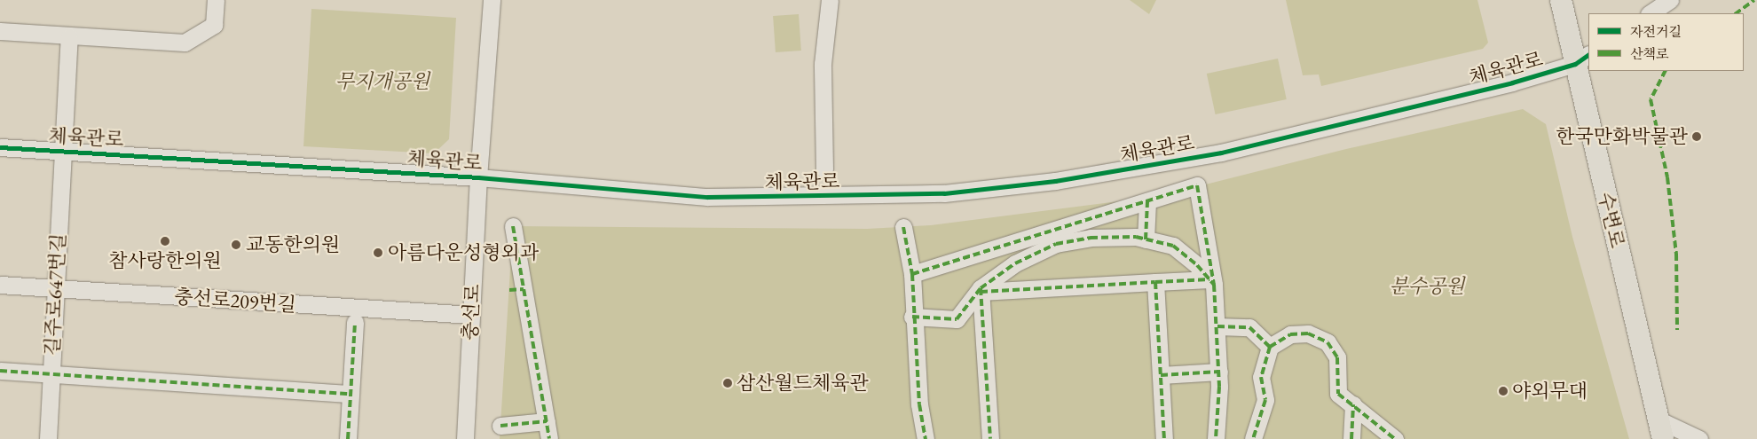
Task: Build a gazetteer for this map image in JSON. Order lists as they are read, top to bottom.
{
  "streets": {
    "main road": ["수변로"],
    "street": [
      "체육관로",
      "길주로647번길",
      "충선로209번길",
      "충선로"
    ]
  },
  "crossings": [
    ["체육관로", "수변로"],
    ["체육관로", "길주로647번길"],
    ["체육관로", "충선로"],
    ["길주로647번길", "충선로209번길"],
    ["충선로209번길", "충선로"]
  ],
  "parks": ["무지개공원", "분수공원"],
  "places": [
    "한국만화박물관",
    "참사랑한의원",
    "교동한의원",
    "아름다운성형외과",
    "삼산월드체육관",
    "야외무대"
  ],
  "legend": ["자전거길", "산책로"]
}
